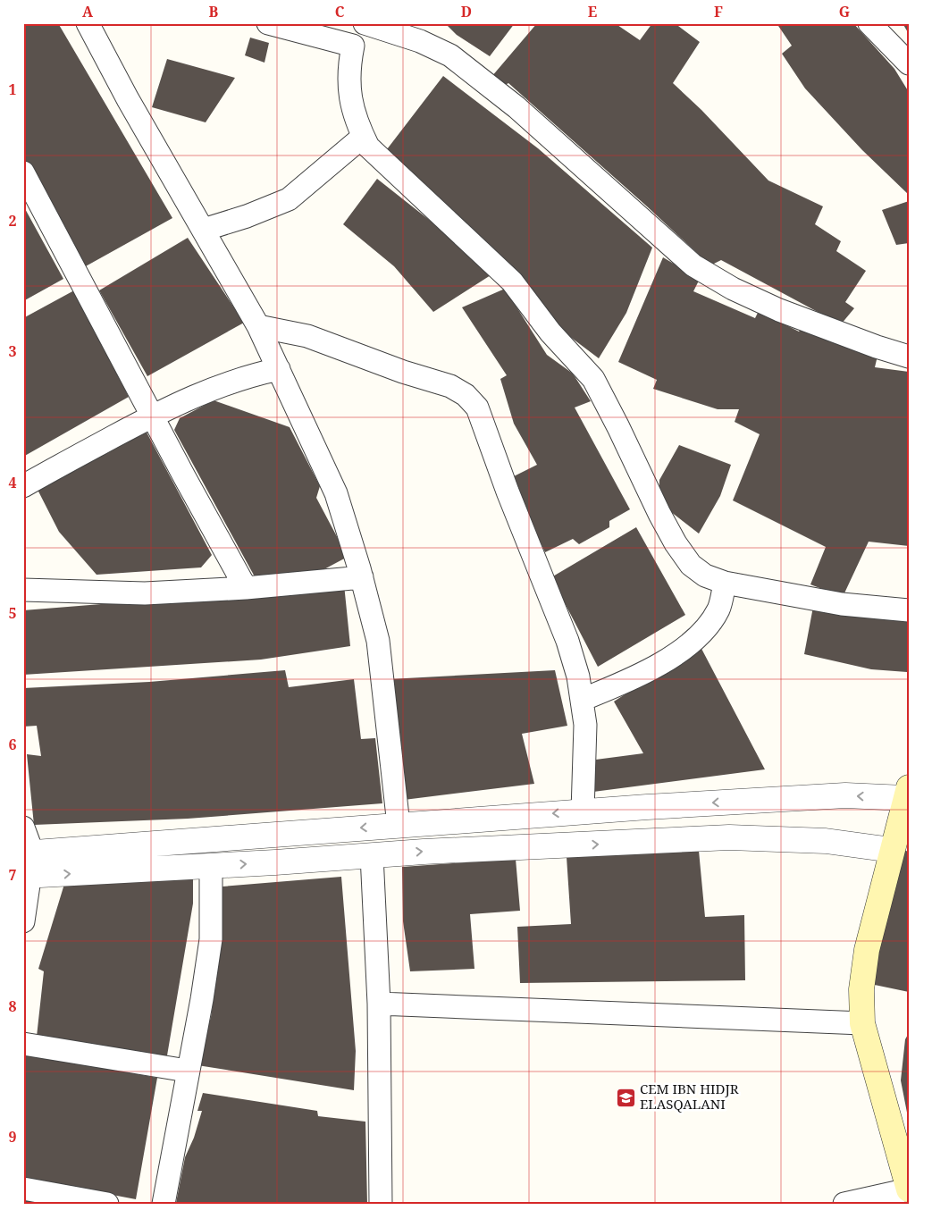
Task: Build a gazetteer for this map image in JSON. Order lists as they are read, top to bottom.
{
  "places": {
    "school or university": ["CEM IBN HIDJR ELASQALANI"]
  },
  "grid": {
    "columns": [
      "A",
      "B",
      "C",
      "D",
      "E",
      "F",
      "G"
    ],
    "rows": [
      "1",
      "2",
      "3",
      "4",
      "5",
      "6",
      "7",
      "8",
      "9"
    ]
  }
}
